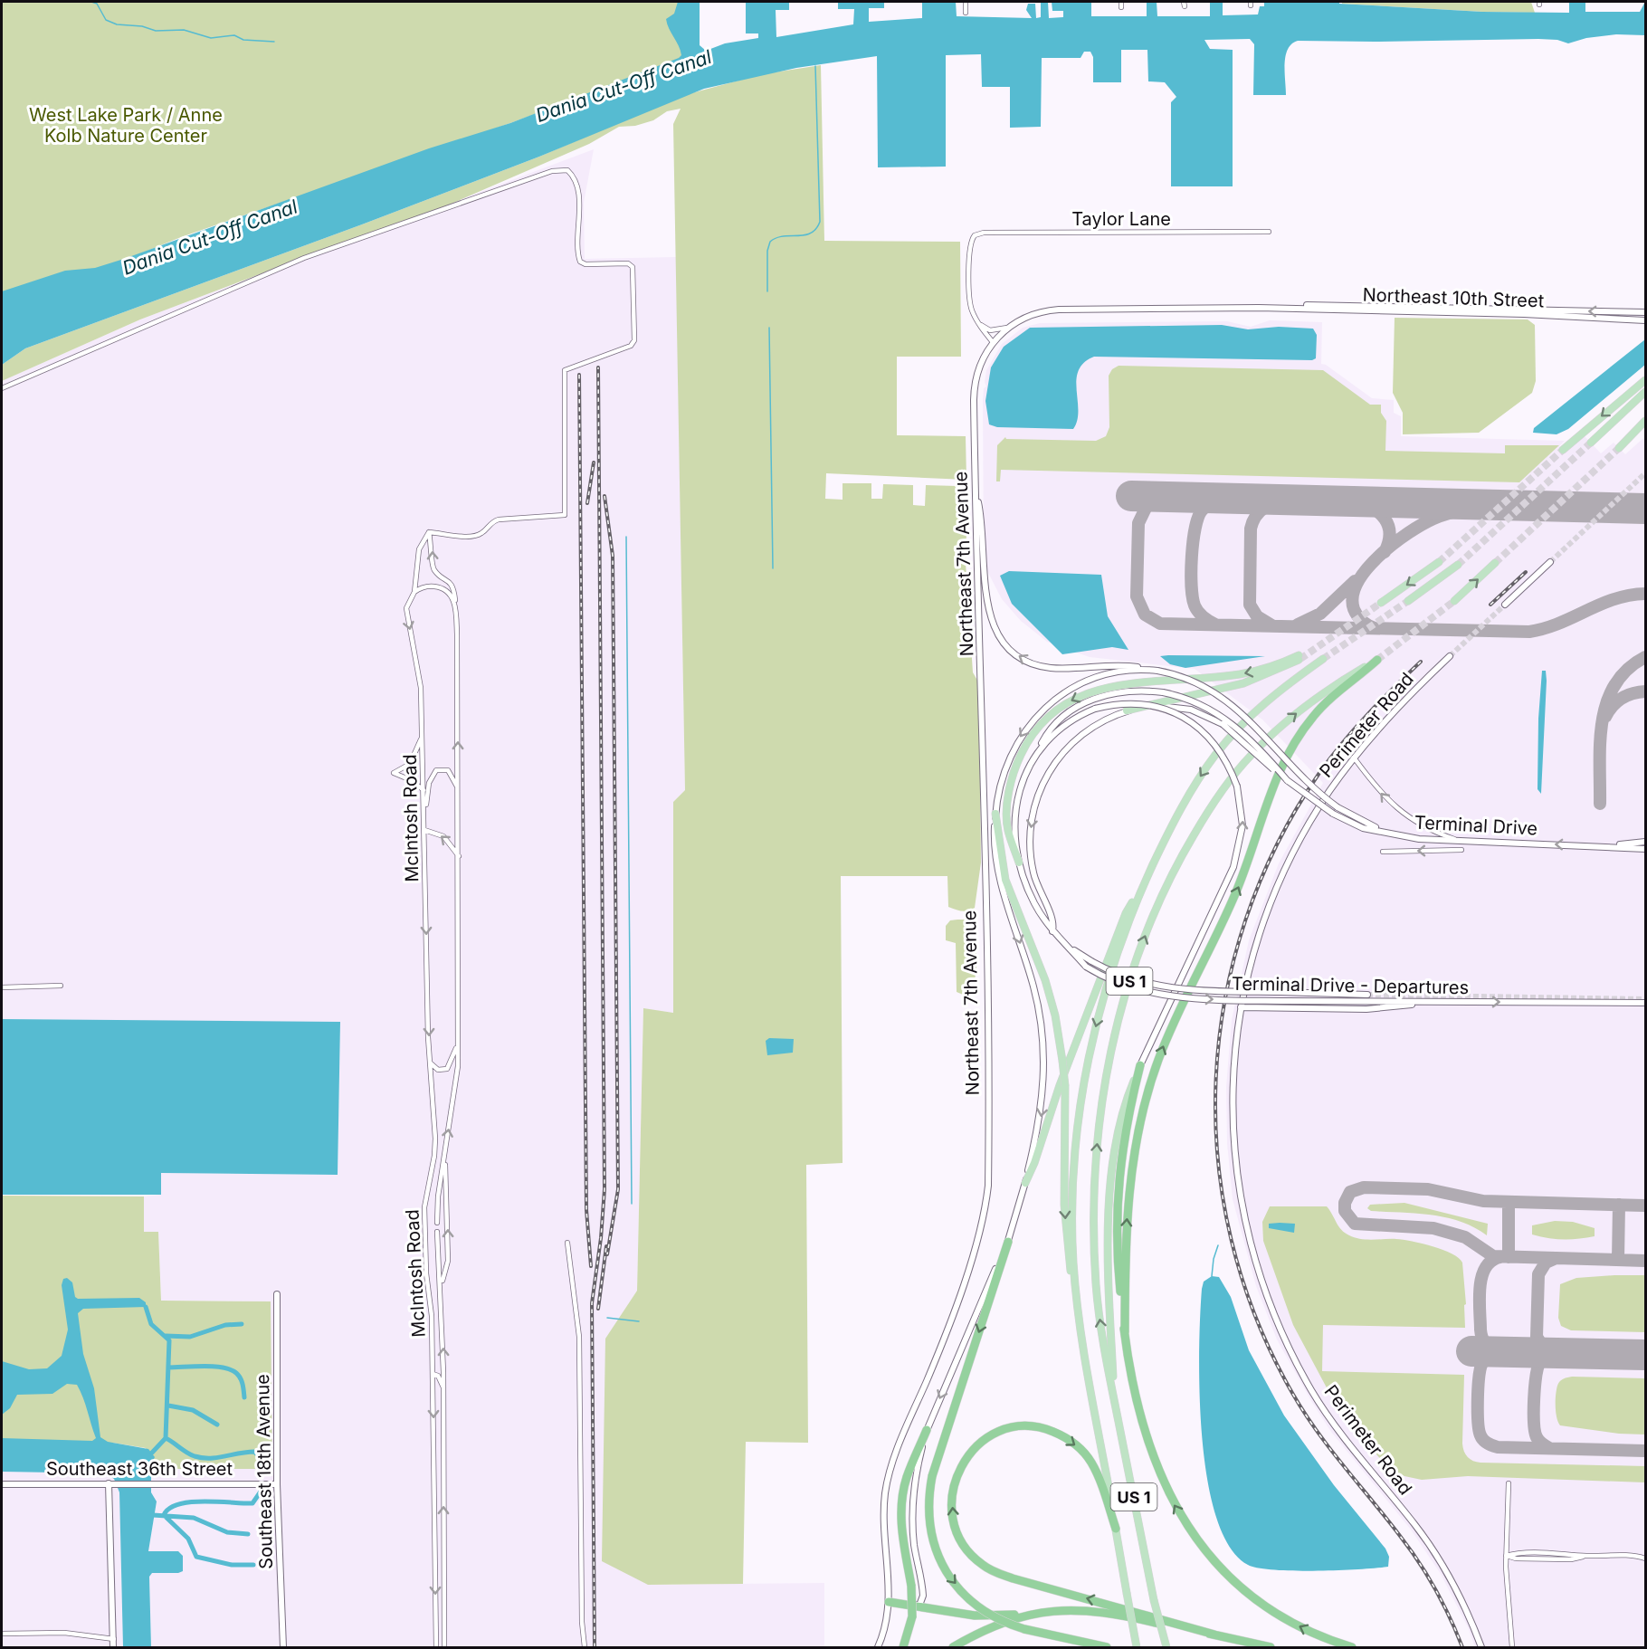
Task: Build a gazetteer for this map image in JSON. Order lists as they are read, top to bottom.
{
  "streets": {
    "main road": ["US 1"],
    "street": [
      "Taylor Lane",
      "Northeast 10th Street",
      "Northeast 7th Avenue",
      "Perimeter Road",
      "McIntosh Road",
      "Terminal Drive",
      "Terminal Drive - Departures",
      "Southeast 36th Street",
      "Southeast 18th Avenue"
    ]
  },
  "crossings": [
    ["Northeast 10th Street", "Northeast 7th Avenue"],
    ["Southeast 36th Street", "Southeast 18th Avenue"]
  ],
  "one_way": ["Terminal Drive"],
  "water": ["Dania Cut-Off Canal"],
  "parks": ["West Lake Park / Anne Kolb Nature Center"]
}
